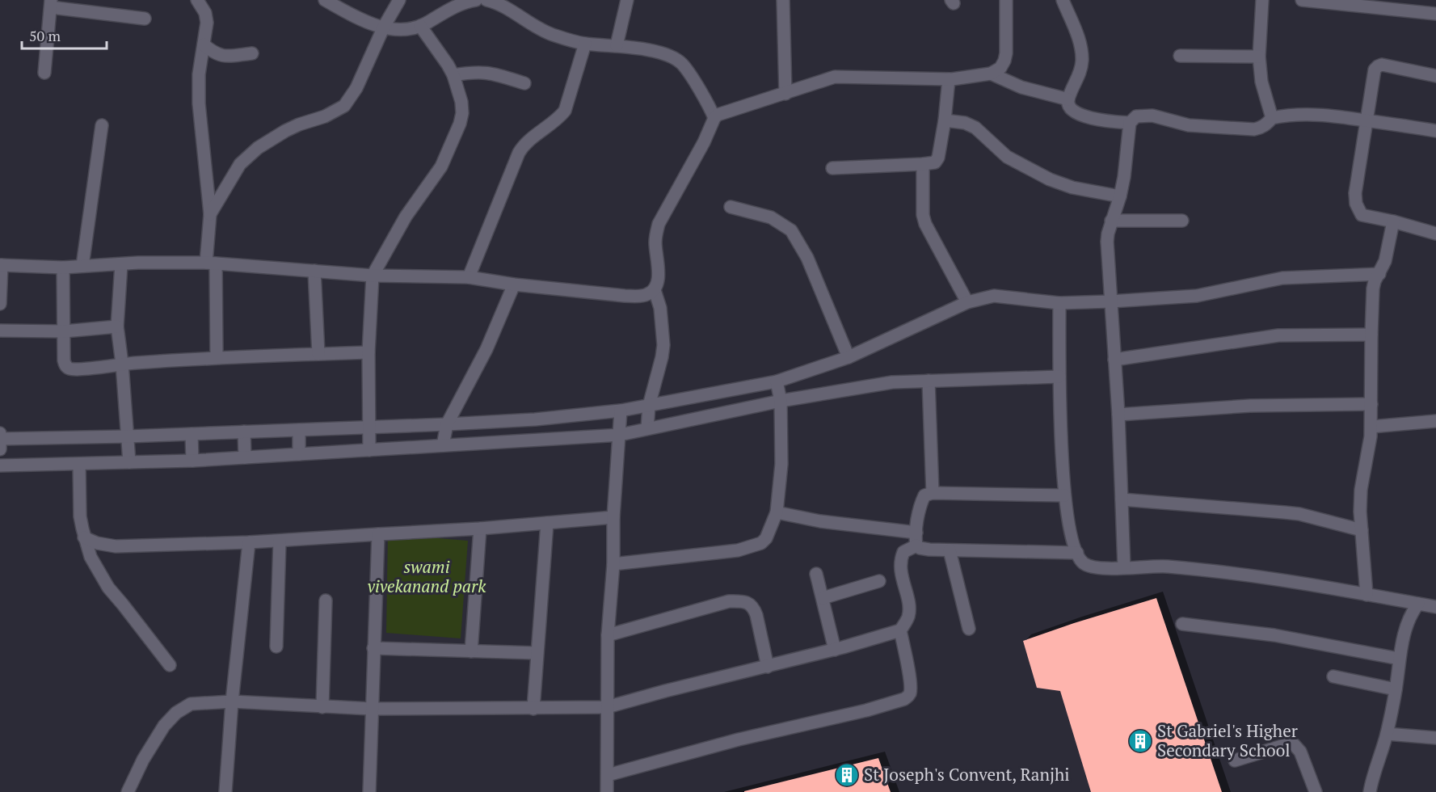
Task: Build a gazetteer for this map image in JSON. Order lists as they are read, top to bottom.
{
  "parks": ["swami vivekanand park"],
  "places": {
    "building": ["St Gabriel's Higher Secondary School", "St Joseph's Convent, Ranjhi"]
  },
  "scale_bar": "50 m"
}
